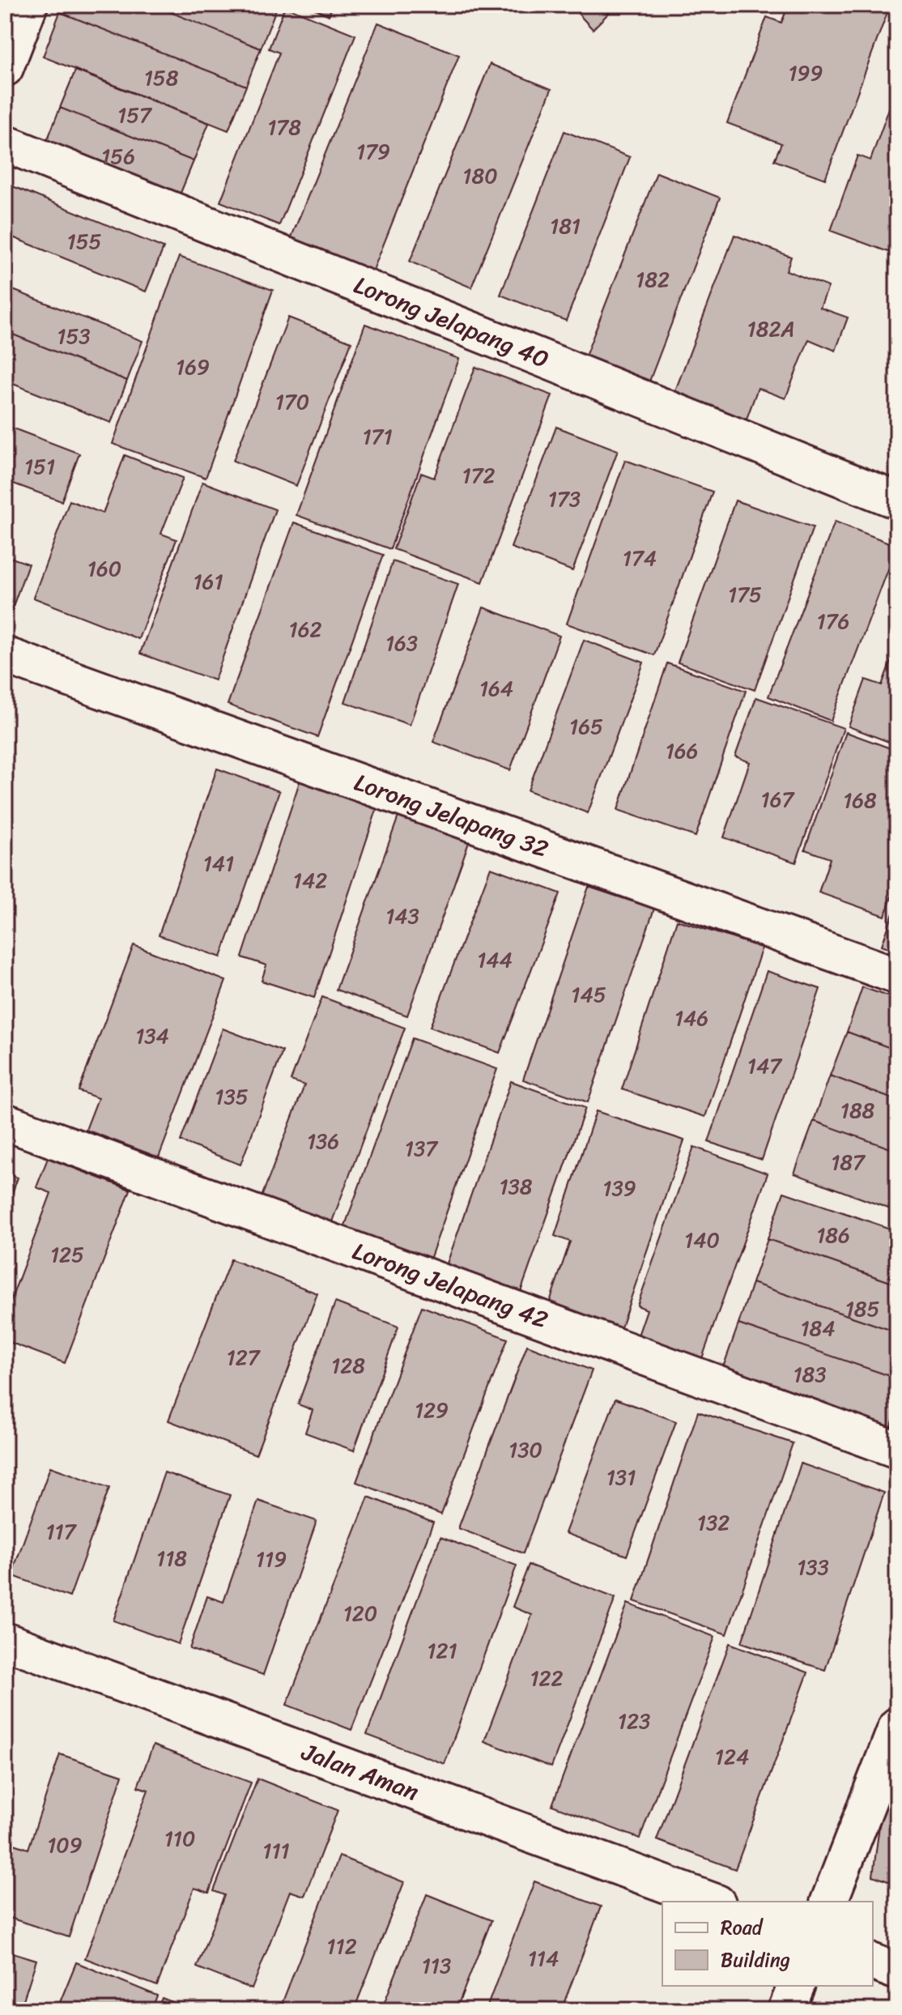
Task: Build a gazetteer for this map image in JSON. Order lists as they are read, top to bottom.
{
  "streets": {
    "street": [
      "Lorong Jelapang 40",
      "Lorong Jelapang 32",
      "Lorong Jelapang 42",
      "Jalan Aman"
    ]
  },
  "house_numbers": [
    "199",
    "158",
    "157",
    "178",
    "179",
    "156",
    "180",
    "181",
    "155",
    "182",
    "182A",
    "153",
    "169",
    "170",
    "171",
    "151",
    "172",
    "173",
    "174",
    "160",
    "161",
    "175",
    "176",
    "162",
    "163",
    "164",
    "165",
    "166",
    "167",
    "168",
    "141",
    "142",
    "143",
    "144",
    "145",
    "146",
    "134",
    "147",
    "135",
    "188",
    "136",
    "137",
    "187",
    "138",
    "139",
    "186",
    "140",
    "125",
    "185",
    "184",
    "127",
    "128",
    "183",
    "129",
    "130",
    "131",
    "132",
    "117",
    "118",
    "119",
    "133",
    "120",
    "121",
    "122",
    "123",
    "124",
    "110",
    "109",
    "111",
    "112",
    "114",
    "113"
  ],
  "legend": ["Road", "Building"]
}
